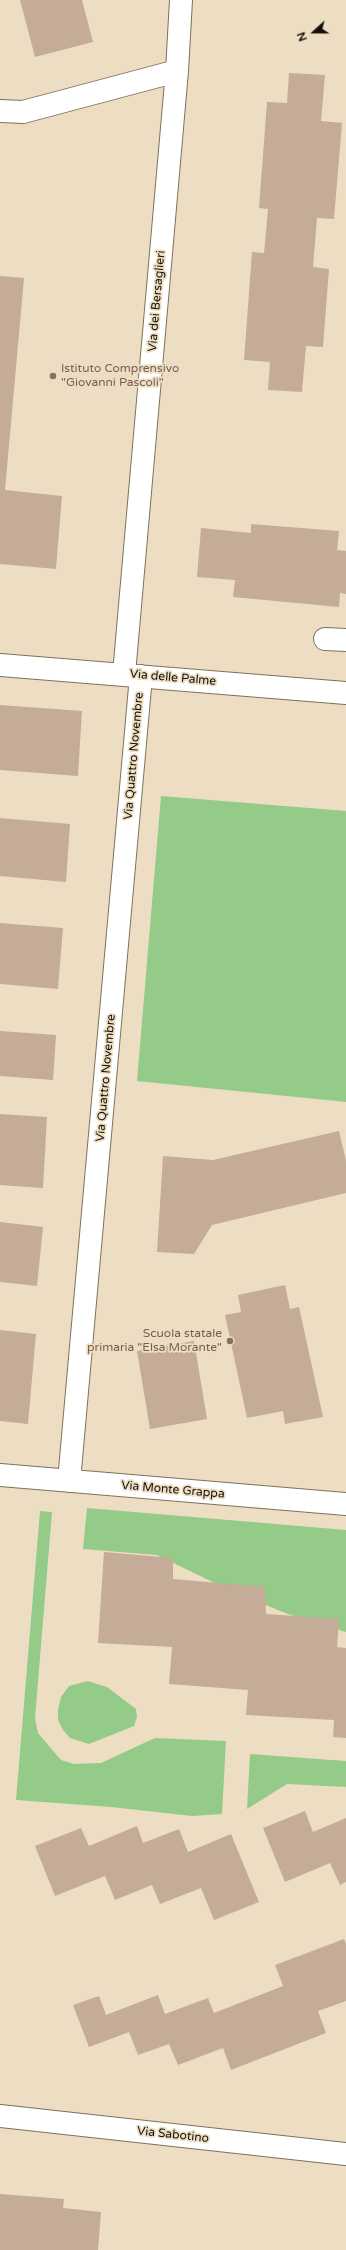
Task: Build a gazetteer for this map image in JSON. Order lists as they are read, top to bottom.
{
  "streets": {
    "street": [
      "Via dei Bersaglieri",
      "Via delle Palme",
      "Via Quattro Novembre",
      "Via Monte Grappa",
      "Via Sabotino"
    ]
  },
  "crossings": [
    ["Via dei Bersaglieri", "Via delle Palme"],
    ["Via dei Bersaglieri", "Via Quattro Novembre"],
    ["Via delle Palme", "Via Quattro Novembre"],
    ["Via Quattro Novembre", "Via Monte Grappa"]
  ],
  "places": ["Istituto Comprensivo \"Giovanni Pascoli\"", "Scuola statale primaria \"Elsa Morante\""],
  "north": "left"
}
